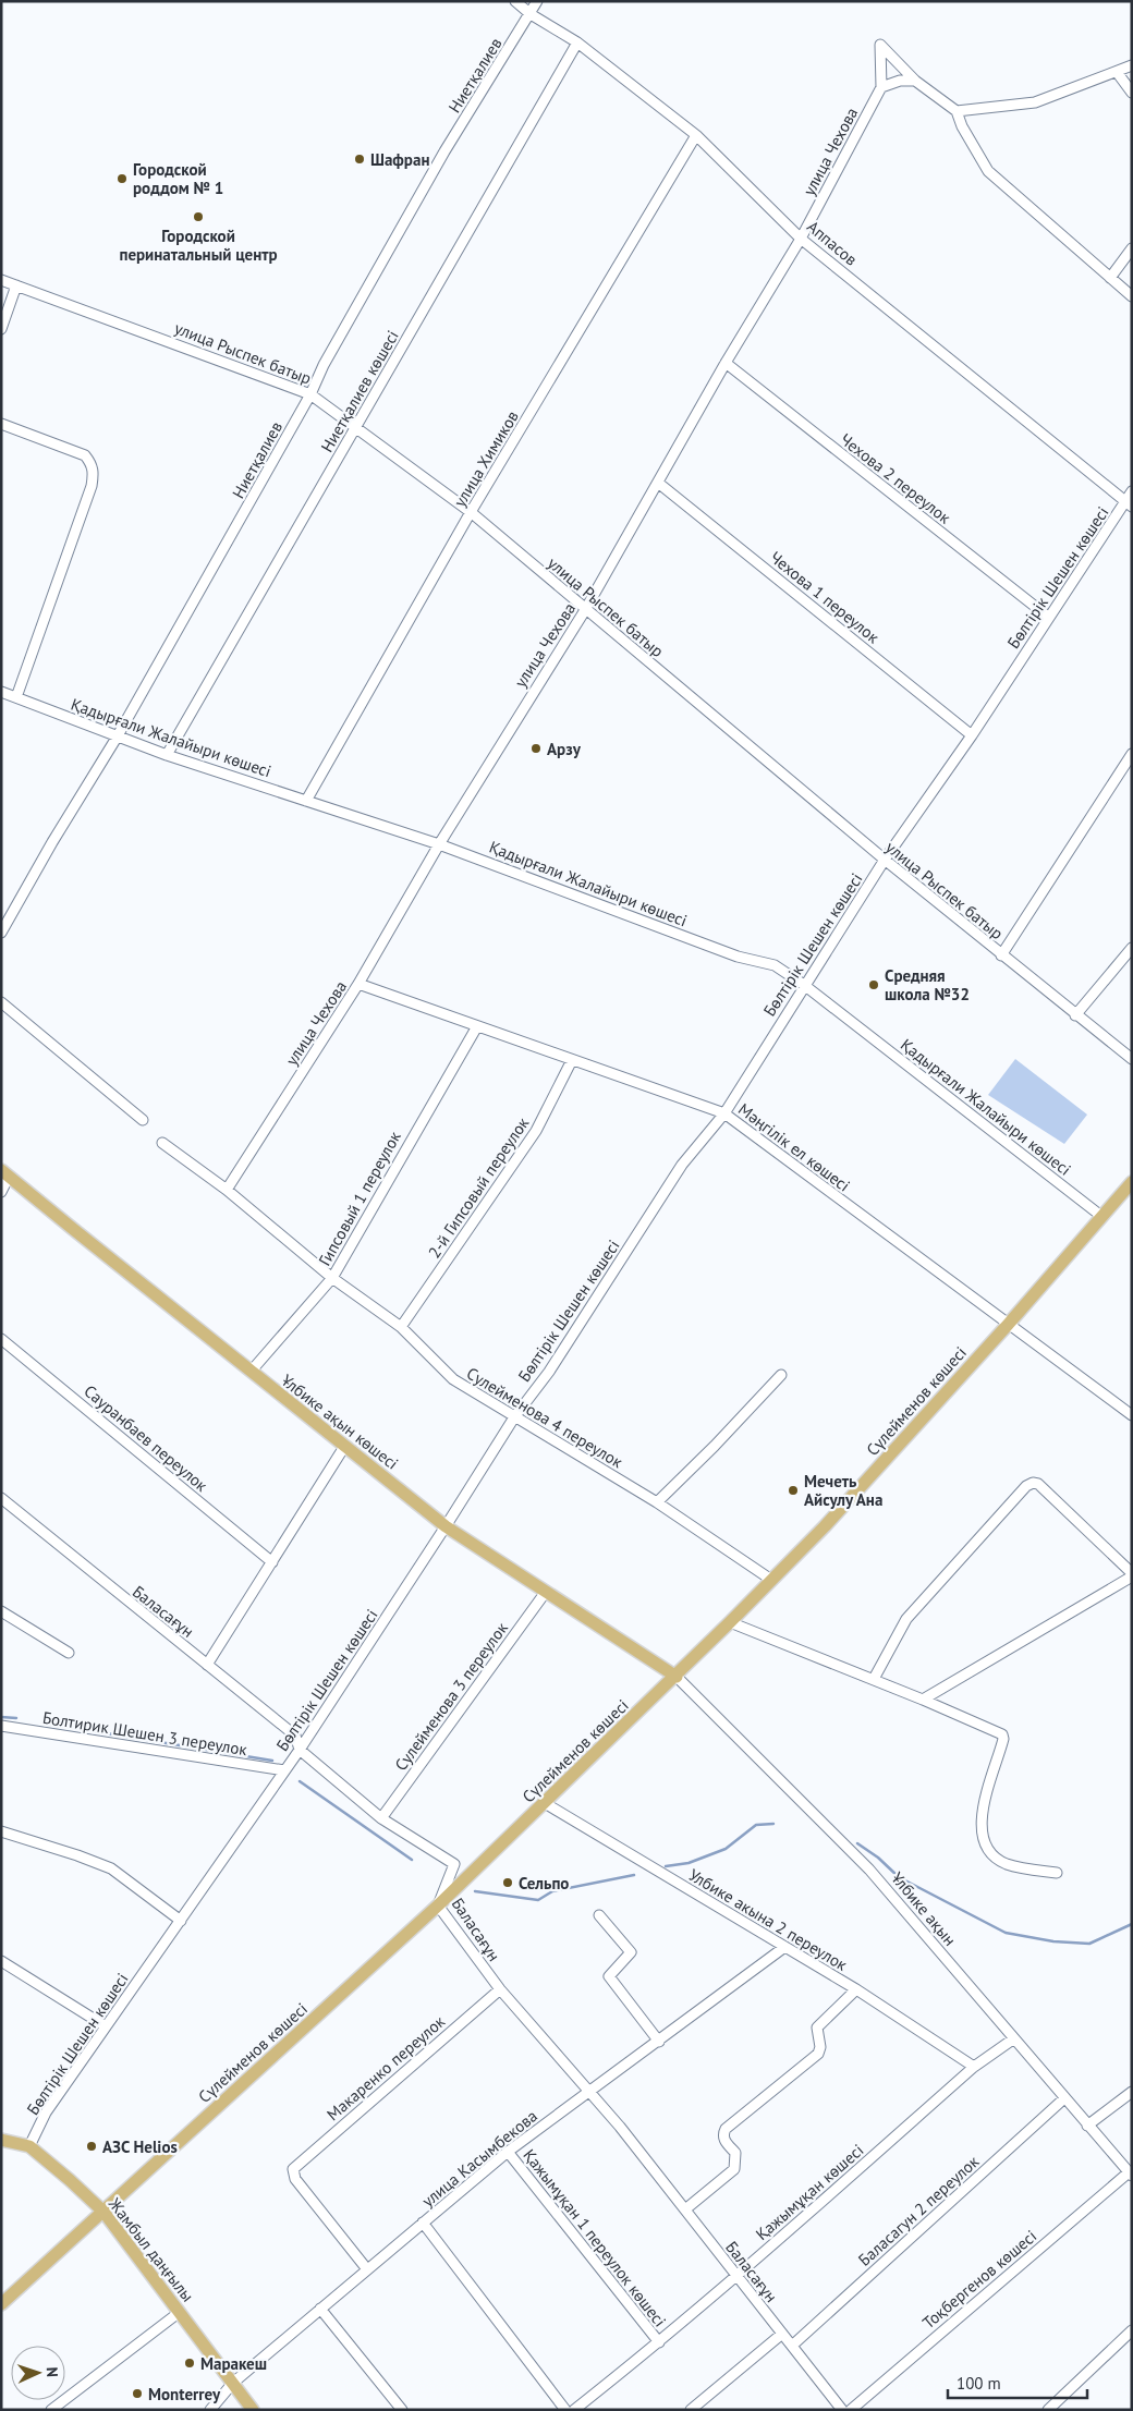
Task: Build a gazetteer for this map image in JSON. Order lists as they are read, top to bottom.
{
  "streets": {
    "main road": ["Сүлейменов көшесі", "Ұлбике ақын көшесі", "Жамбыл даңғылы"],
    "street": [
      "Ниетқалиев",
      "улица Чехова",
      "Аппасов",
      "улица Рыспек батыр",
      "Ниетқалиев көшесі",
      "улица Химиков",
      "Чехова 2 переулок",
      "Бөлтірік Шешен көшесі",
      "Чехова 1 переулок",
      "Қадырғали Жалайыри көшесі",
      "Мәңгілік ел көшесі",
      "2-й Гипсовый переулок",
      "Гипсовый 1 переулок",
      "Сулейменова 4 переулок",
      "Сауранбаев переулок",
      "Баласағұн",
      "Сулейменова 3 переулок",
      "Болтирик Шешен 3 переулок",
      "Ұлбике ақын",
      "Улбике акына 2 переулок",
      "Макаренко переулок",
      "улица Касымбекова",
      "Қажымұқан көшесі",
      "Баласагун 2 переулок",
      "Қажымұқан 1 переулок көшесі",
      "Тоқбергенов көшесі"
    ]
  },
  "crossings": [
    ["Ниетқалиев", "Аппасов"],
    ["Ниетқалиев", "улица Рыспек батыр"],
    ["Ниетқалиев", "Қадырғали Жалайыри көшесі"],
    ["улица Чехова", "Аппасов"],
    ["улица Чехова", "улица Рыспек батыр"],
    ["улица Чехова", "Чехова 2 переулок"],
    ["улица Чехова", "Чехова 1 переулок"],
    ["улица Чехова", "Қадырғали Жалайыри көшесі"],
    ["улица Чехова", "Мәңгілік ел көшесі"],
    ["улица Чехова", "Сулейменова 4 переулок"],
    ["Аппасов", "Ниетқалиев көшесі"],
    ["Аппасов", "улица Химиков"],
    ["Аппасов", "Бөлтірік Шешен көшесі"],
    ["улица Рыспек батыр", "Ниетқалиев көшесі"],
    ["улица Рыспек батыр", "улица Химиков"],
    ["улица Рыспек батыр", "Бөлтірік Шешен көшесі"],
    ["Ниетқалиев көшесі", "Қадырғали Жалайыри көшесі"],
    ["улица Химиков", "Қадырғали Жалайыри көшесі"],
    ["Чехова 2 переулок", "Бөлтірік Шешен көшесі"],
    ["Бөлтірік Шешен көшесі", "Чехова 1 переулок"],
    ["Бөлтірік Шешен көшесі", "Қадырғали Жалайыри көшесі"],
    ["Бөлтірік Шешен көшесі", "Мәңгілік ел көшесі"],
    ["Бөлтірік Шешен көшесі", "Сулейменова 4 переулок"],
    ["Бөлтірік Шешен көшесі", "Ұлбике ақын көшесі"],
    ["Бөлтірік Шешен көшесі", "Баласағұн"],
    ["Бөлтірік Шешен көшесі", "Болтирик Шешен 3 переулок"],
    ["Бөлтірік Шешен көшесі", "Жамбыл даңғылы"],
    ["Қадырғали Жалайыри көшесі", "Сүлейменов көшесі"],
    ["Мәңгілік ел көшесі", "2-й Гипсовый переулок"],
    ["Мәңгілік ел көшесі", "Гипсовый 1 переулок"],
    ["Мәңгілік ел көшесі", "Сүлейменов көшесі"],
    ["2-й Гипсовый переулок", "Сулейменова 4 переулок"],
    ["Гипсовый 1 переулок", "Сулейменова 4 переулок"],
    ["Гипсовый 1 переулок", "Ұлбике ақын көшесі"],
    ["Сүлейменов көшесі", "Сулейменова 4 переулок"],
    ["Сүлейменов көшесі", "Ұлбике ақын көшесі"],
    ["Сүлейменов көшесі", "Баласағұн"],
    ["Сүлейменов көшесі", "Ұлбике ақын"],
    ["Сүлейменов көшесі", "Улбике акына 2 переулок"],
    ["Сүлейменов көшесі", "Жамбыл даңғылы"],
    ["Ұлбике ақын көшесі", "Сулейменова 3 переулок"],
    ["Ұлбике ақын көшесі", "Ұлбике ақын"],
    ["Баласағұн", "Сулейменова 3 переулок"],
    ["Баласағұн", "Макаренко переулок"],
    ["Баласағұн", "улица Касымбекова"],
    ["Баласағұн", "Қажымұқан көшесі"],
    ["Баласағұн", "Баласагун 2 переулок"],
    ["Ұлбике ақын", "Қажымұқан көшесі"],
    ["Ұлбике ақын", "Баласагун 2 переулок"],
    ["Ұлбике ақын", "Тоқбергенов көшесі"],
    ["Улбике акына 2 переулок", "улица Касымбекова"],
    ["Улбике акына 2 переулок", "Қажымұқан көшесі"],
    ["Макаренко переулок", "улица Касымбекова"],
    ["улица Касымбекова", "Қажымұқан 1 переулок көшесі"],
    ["улица Касымбекова", "Жамбыл даңғылы"],
    ["Қажымұқан көшесі", "Қажымұқан 1 переулок көшесі"]
  ],
  "places": [
    "Шафран",
    "Городской роддом № 1",
    "Городской перинатальный центр",
    "Арзу",
    "Средняя школа №32",
    "Мечеть Айсулу Ана",
    "Сельпо",
    "АЗС Helios",
    "Маракеш",
    "Monterrey"
  ],
  "scale_bar": "100 m",
  "north": "right"
}
